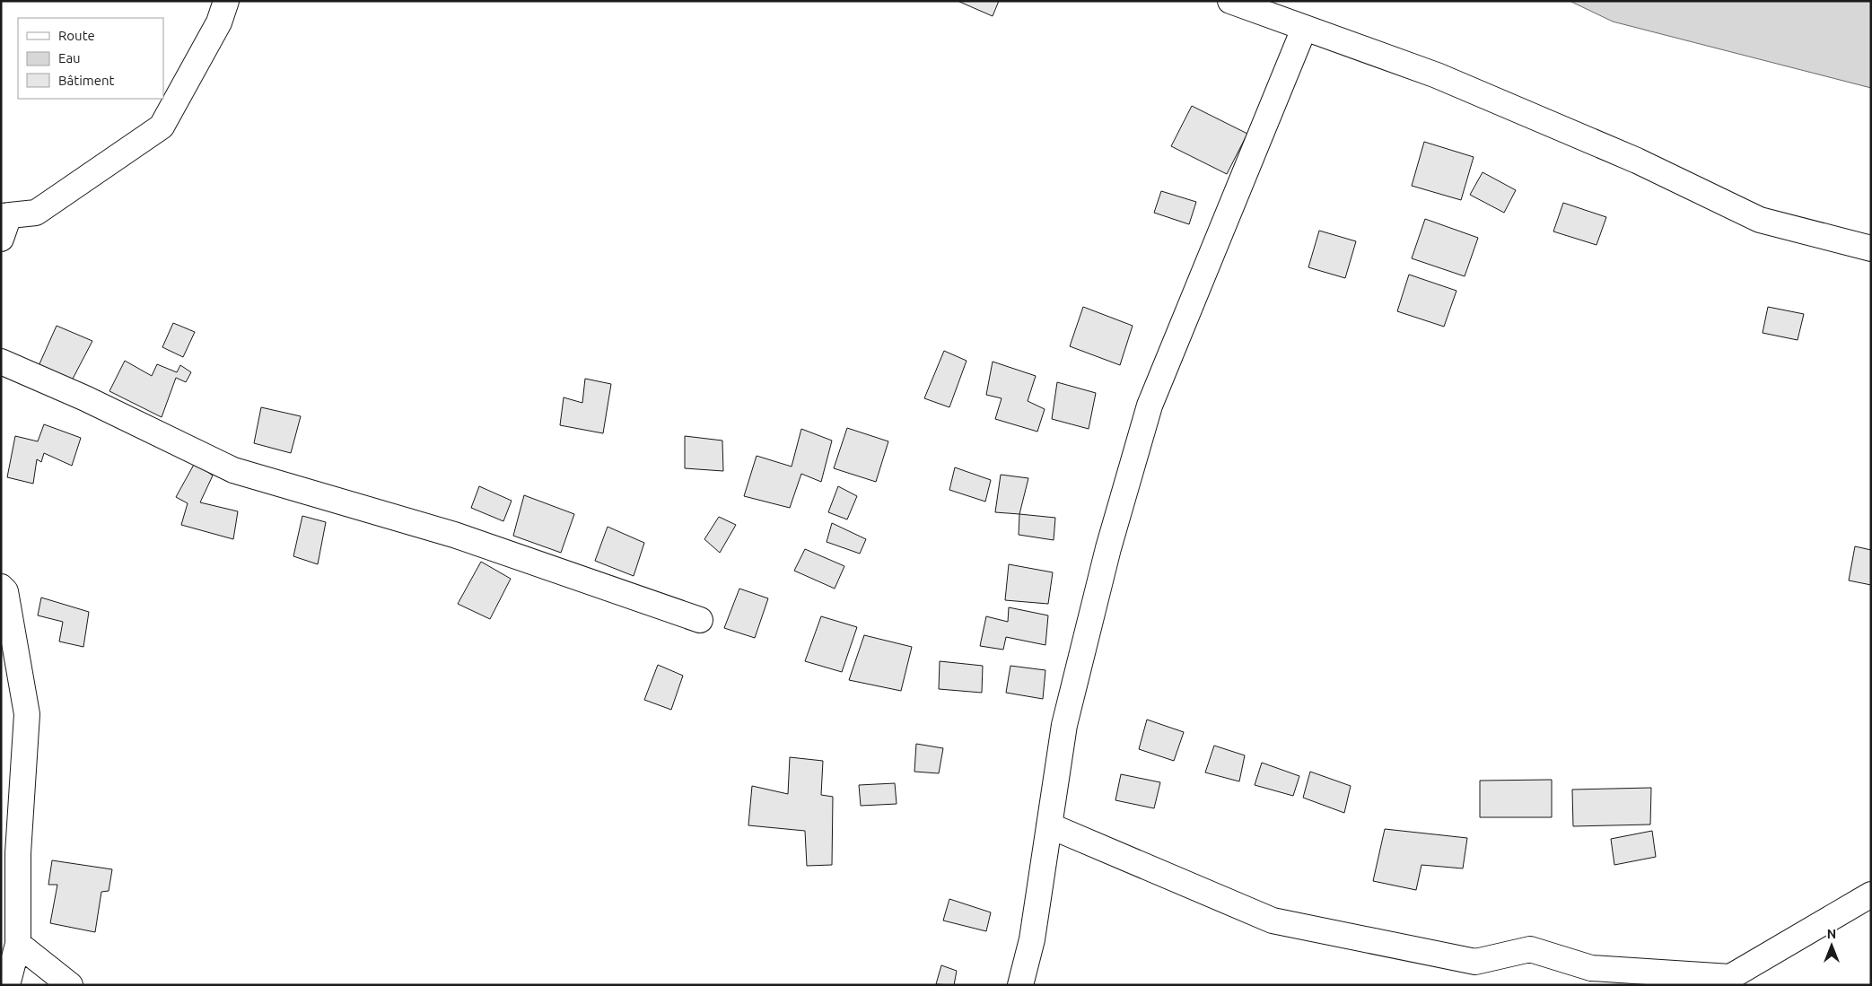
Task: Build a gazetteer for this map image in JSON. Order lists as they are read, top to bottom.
{
  "legend": ["Route", "Eau", "Bâtiment"],
  "north": "top"
}
